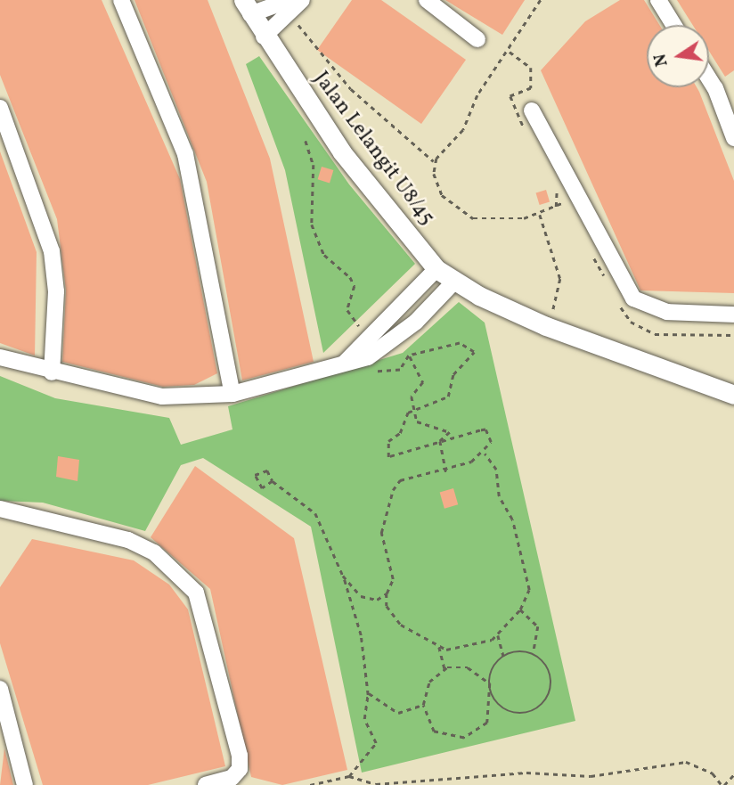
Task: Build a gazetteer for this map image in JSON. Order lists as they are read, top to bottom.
{
  "streets": {
    "street": ["Jalan Lelangit U8/45"]
  },
  "north": "left"
}
